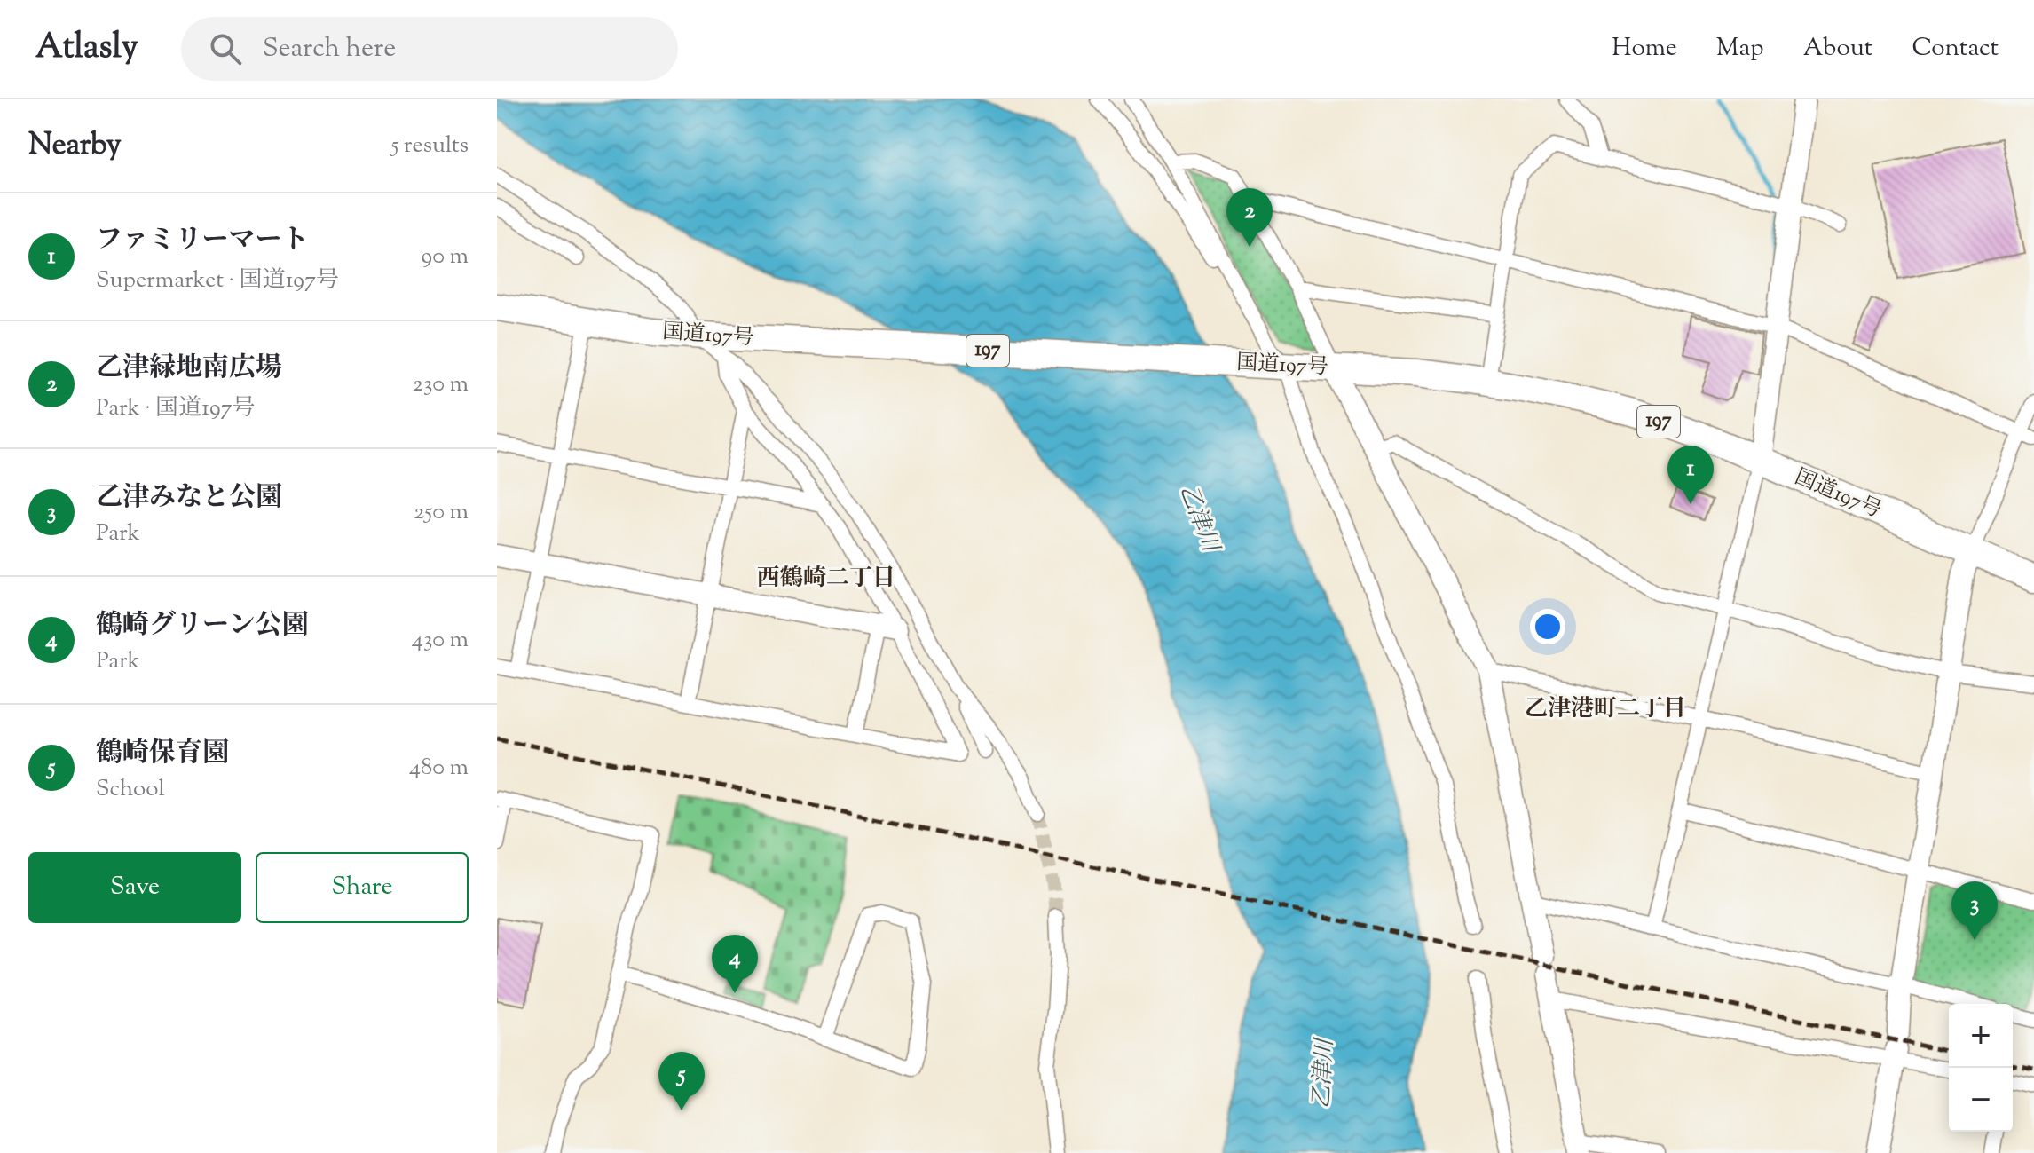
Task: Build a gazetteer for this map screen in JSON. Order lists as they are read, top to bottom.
{
  "streets": {
    "highway": ["国道197号", "197"]
  },
  "districts": ["西鶴崎二丁目", "乙津港町二丁目"],
  "water": ["乙津川"],
  "page": {
    "header": "Atlasly",
    "search": "Search here",
    "nav": [
      "Home",
      "Map",
      "About",
      "Contact"
    ],
    "heading": ["Nearby", "5 results"],
    "pins": [
      "2",
      "1",
      "3",
      "4",
      "5"
    ],
    "list": [
      {
        "mark": "1",
        "name": "ファミリーマート",
        "note": "Supermarket · 国道197号",
        "value": "90 m"
      },
      {
        "mark": "2",
        "name": "乙津緑地南広場",
        "note": "Park · 国道197号",
        "value": "230 m"
      },
      {
        "mark": "3",
        "name": "乙津みなと公園",
        "note": "Park",
        "value": "250 m"
      },
      {
        "mark": "4",
        "name": "鶴崎グリーン公園",
        "note": "Park",
        "value": "430 m"
      },
      {
        "mark": "5",
        "name": "鶴崎保育園",
        "note": "School",
        "value": "480 m"
      }
    ],
    "buttons": ["Save", "Share"],
    "map_buttons": ["+", "−"]
  }
}
